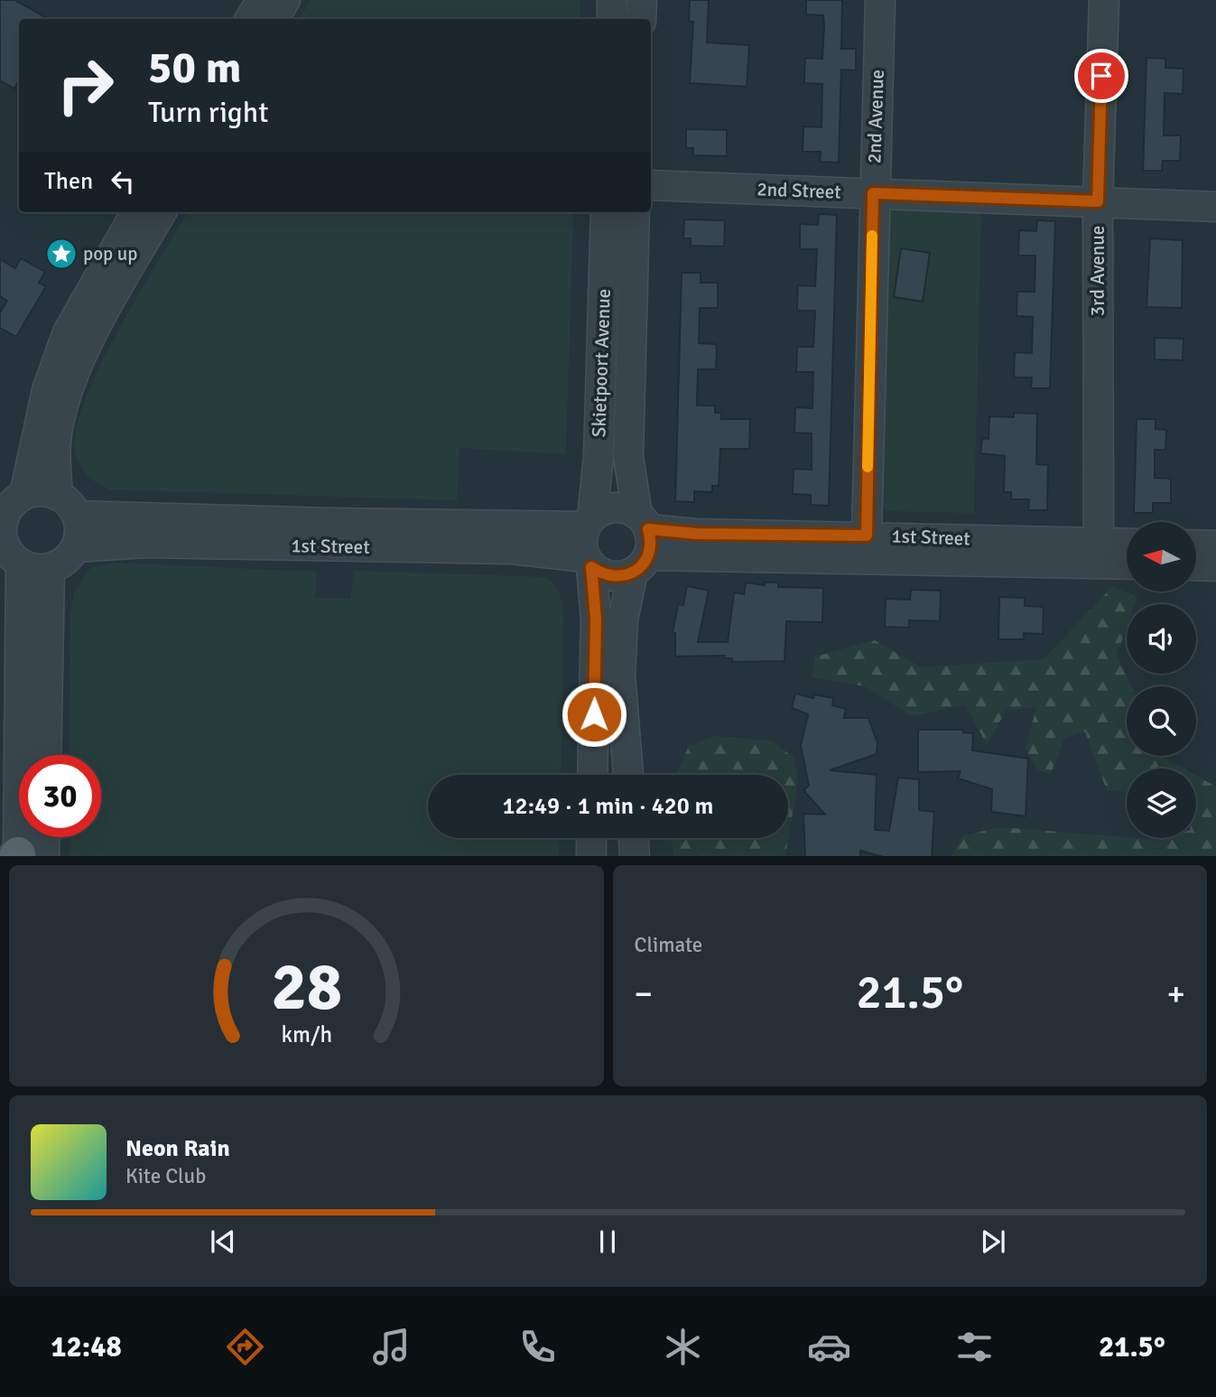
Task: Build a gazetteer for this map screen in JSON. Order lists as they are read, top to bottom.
{
  "streets": {
    "street": [
      "2nd Avenue",
      "2nd Street",
      "3rd Avenue",
      "Skietpoort Avenue",
      "1st Street"
    ]
  },
  "crossings": [
    ["2nd Avenue", "2nd Street"],
    ["2nd Avenue", "1st Street"],
    ["2nd Street", "3rd Avenue"],
    ["3rd Avenue", "1st Street"],
    ["Skietpoort Avenue", "1st Street"]
  ],
  "places": {
    "place": ["pop up"]
  },
  "north": "left",
  "page": {
    "turn": ["50 m", "Turn right"],
    "then": "Then",
    "limit": "30",
    "trip": "12:49 · 1 min · 420 m",
    "tile": "Climate",
    "heat": ["−", "21.5°", "+"],
    "song": ["Neon Rain", "Kite Club"],
    "tabs": ["12:48", "21.5°"],
    "gauge": ["28", "km/h"]
  }
}
